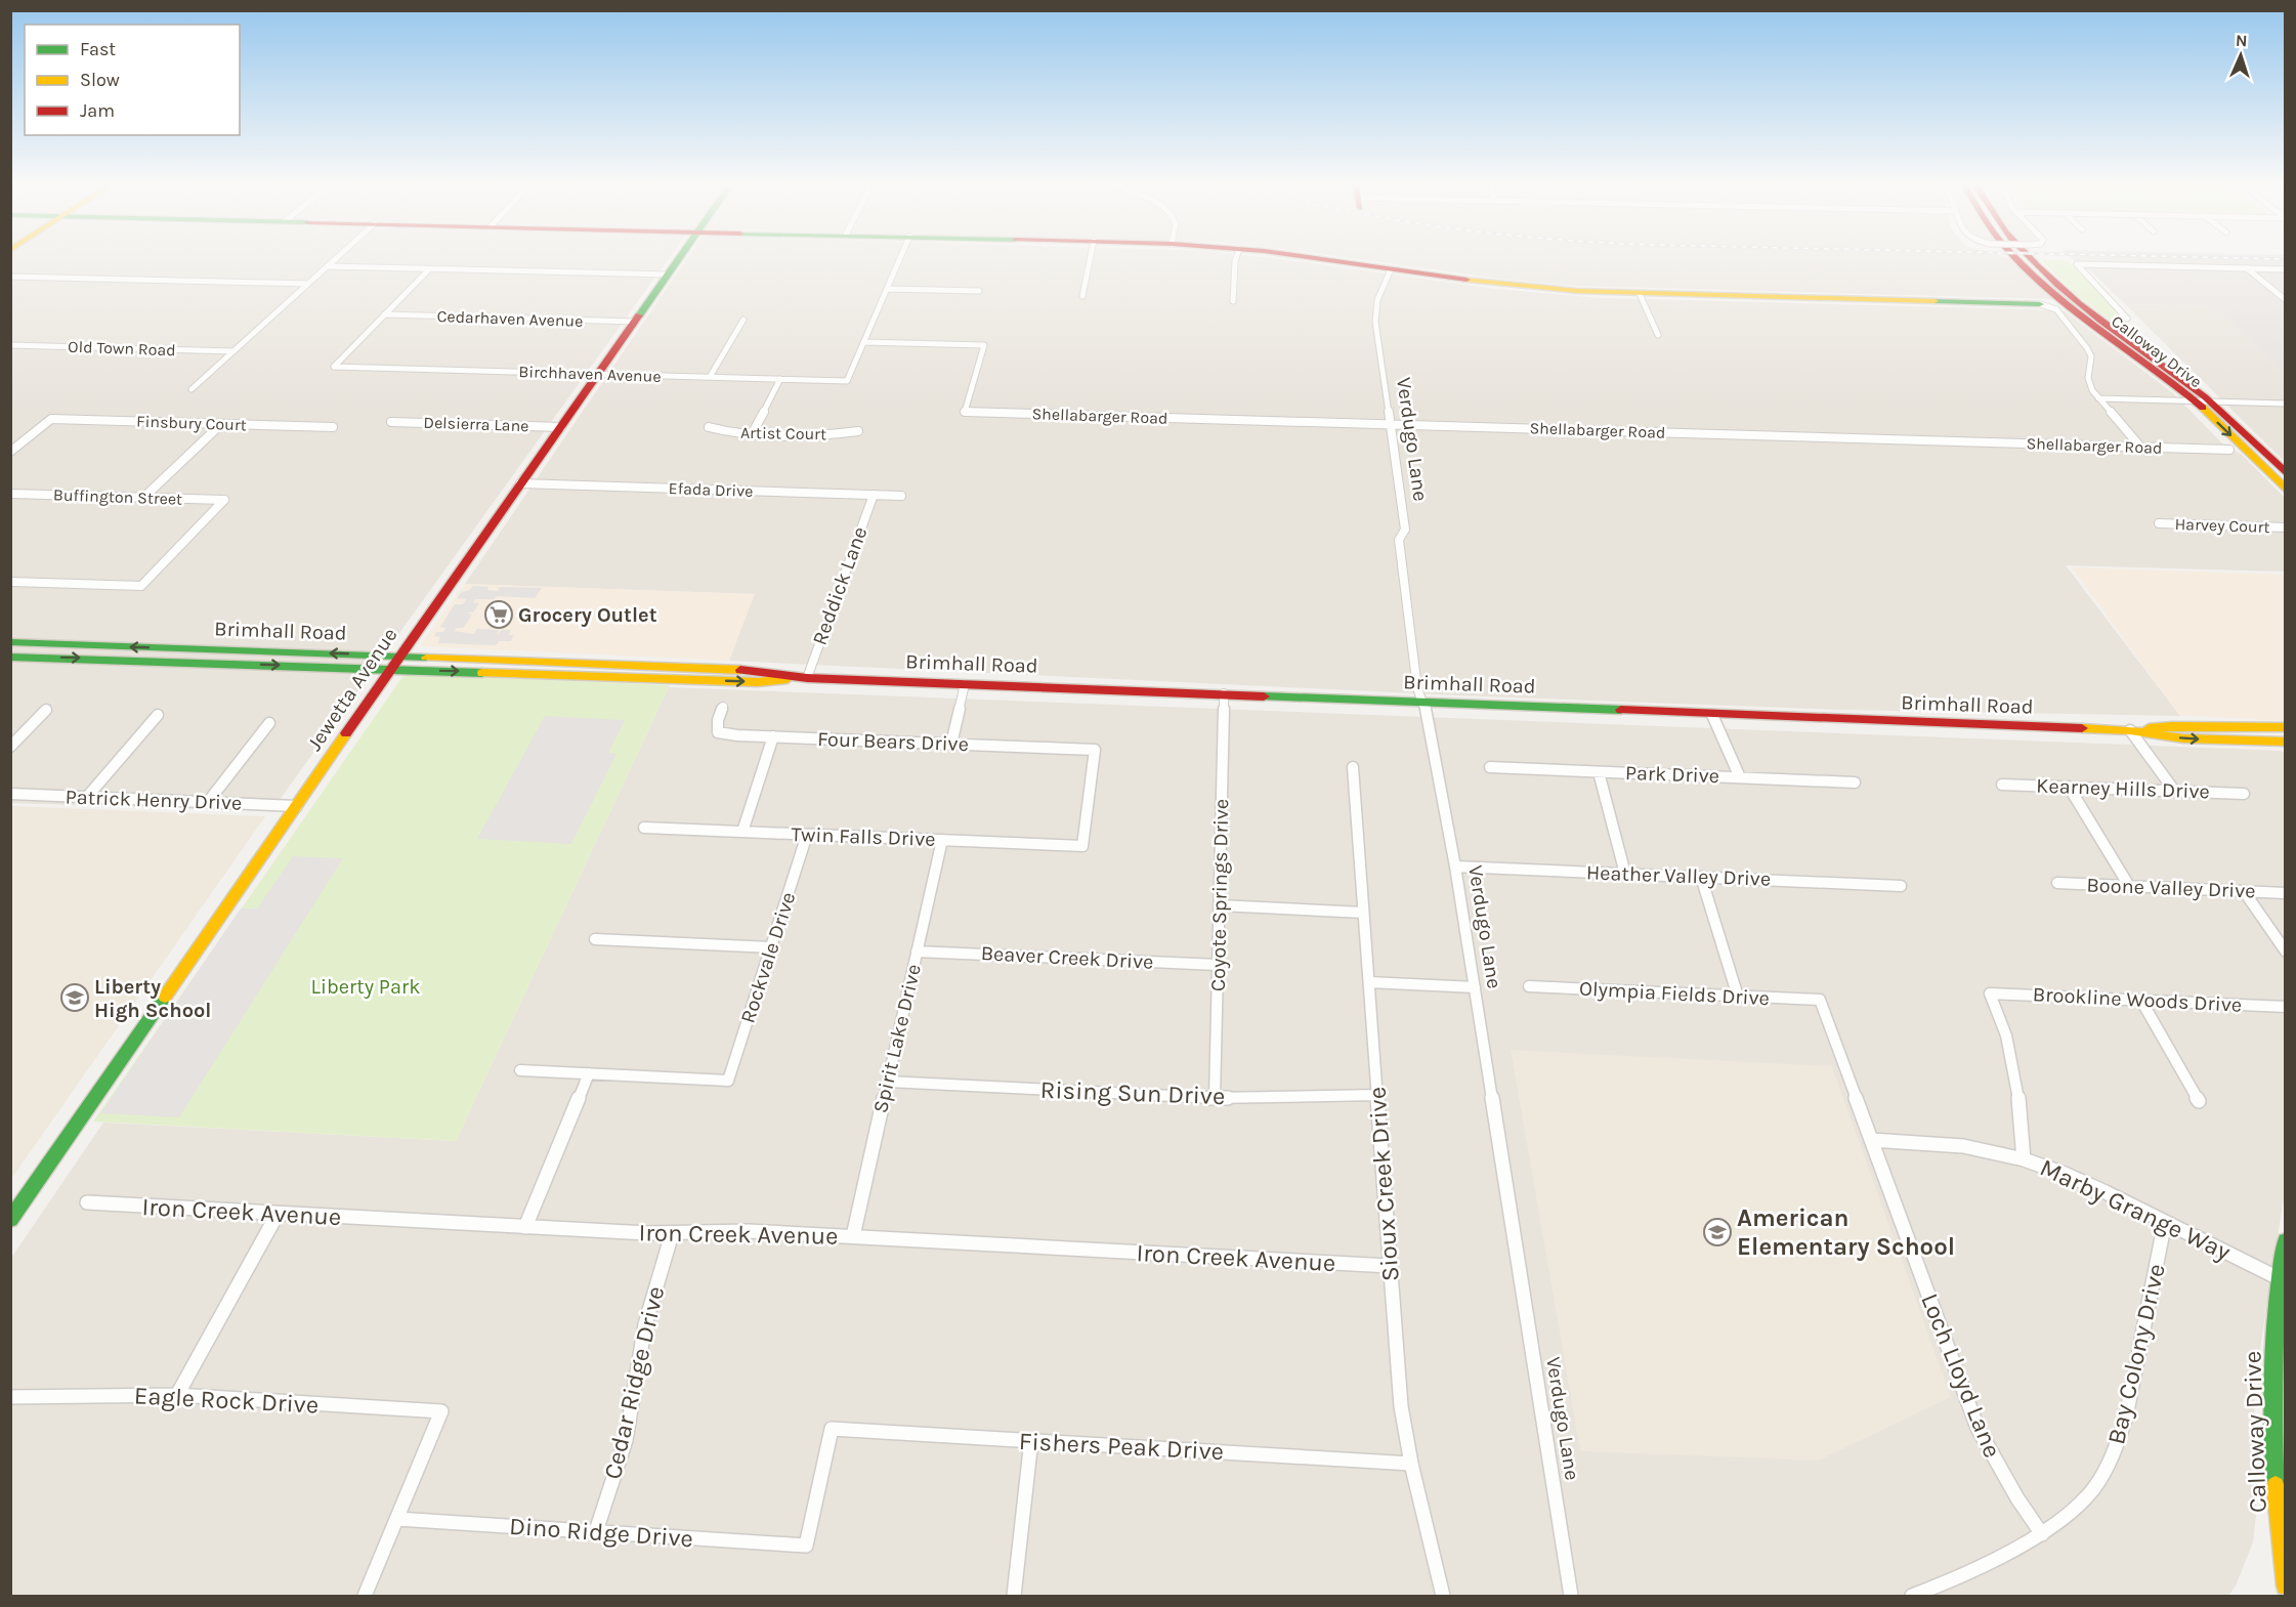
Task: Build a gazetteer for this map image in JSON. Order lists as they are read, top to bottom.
{
  "streets": {
    "street": [
      "Cedarhaven Avenue",
      "Old Town Road",
      "Calloway Drive",
      "Birchhaven Avenue",
      "Shellabarger Road",
      "Finsbury Court",
      "Delsierra Lane",
      "Artist Court",
      "Verdugo Lane",
      "Efada Drive",
      "Buffington Street",
      "Harvey Court",
      "Reddick Lane",
      "Brimhall Road",
      "Jewetta Avenue",
      "Four Bears Drive",
      "Park Drive",
      "Kearney Hills Drive",
      "Patrick Henry Drive",
      "Twin Falls Drive",
      "Heather Valley Drive",
      "Boone Valley Drive",
      "Coyote Springs Drive",
      "Rockvale Drive",
      "Beaver Creek Drive",
      "Olympia Fields Drive",
      "Brookline Woods Drive",
      "Spirit Lake Drive",
      "Rising Sun Drive",
      "Sioux Creek Drive",
      "Marby Grange Way",
      "Iron Creek Avenue",
      "Bay Colony Drive",
      "Loch Lloyd Lane",
      "Cedar Ridge Drive",
      "Eagle Rock Drive",
      "Fishers Peak Drive",
      "Dino Ridge Drive"
    ]
  },
  "crossings": [
    ["Cedarhaven Avenue", "Birchhaven Avenue"],
    ["Cedarhaven Avenue", "Jewetta Avenue"],
    ["Calloway Drive", "Marby Grange Way"],
    ["Birchhaven Avenue", "Shellabarger Road"],
    ["Birchhaven Avenue", "Jewetta Avenue"],
    ["Shellabarger Road", "Verdugo Lane"],
    ["Delsierra Lane", "Jewetta Avenue"],
    ["Verdugo Lane", "Brimhall Road"],
    ["Verdugo Lane", "Heather Valley Drive"],
    ["Efada Drive", "Reddick Lane"],
    ["Efada Drive", "Jewetta Avenue"],
    ["Reddick Lane", "Brimhall Road"],
    ["Brimhall Road", "Jewetta Avenue"],
    ["Brimhall Road", "Coyote Springs Drive"],
    ["Jewetta Avenue", "Patrick Henry Drive"],
    ["Four Bears Drive", "Twin Falls Drive"],
    ["Twin Falls Drive", "Rockvale Drive"],
    ["Twin Falls Drive", "Spirit Lake Drive"],
    ["Coyote Springs Drive", "Beaver Creek Drive"],
    ["Coyote Springs Drive", "Rising Sun Drive"],
    ["Beaver Creek Drive", "Spirit Lake Drive"],
    ["Olympia Fields Drive", "Loch Lloyd Lane"],
    ["Brookline Woods Drive", "Marby Grange Way"],
    ["Spirit Lake Drive", "Rising Sun Drive"],
    ["Spirit Lake Drive", "Iron Creek Avenue"],
    ["Rising Sun Drive", "Sioux Creek Drive"],
    ["Sioux Creek Drive", "Iron Creek Avenue"],
    ["Sioux Creek Drive", "Fishers Peak Drive"],
    ["Marby Grange Way", "Bay Colony Drive"],
    ["Marby Grange Way", "Loch Lloyd Lane"],
    ["Iron Creek Avenue", "Cedar Ridge Drive"],
    ["Bay Colony Drive", "Loch Lloyd Lane"],
    ["Cedar Ridge Drive", "Dino Ridge Drive"],
    ["Eagle Rock Drive", "Dino Ridge Drive"],
    ["Fishers Peak Drive", "Dino Ridge Drive"]
  ],
  "parks": ["Liberty Park"],
  "places": {
    "supermarket": ["Grocery Outlet"],
    "school or university": ["Liberty High School", "American Elementary School"]
  },
  "legend": ["Fast", "Slow", "Jam"],
  "north": "top"
}
